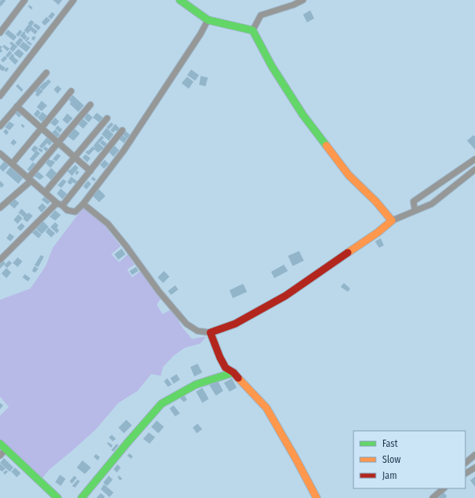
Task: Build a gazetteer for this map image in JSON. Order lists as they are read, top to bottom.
{
  "legend": ["Fast", "Slow", "Jam"]
}
